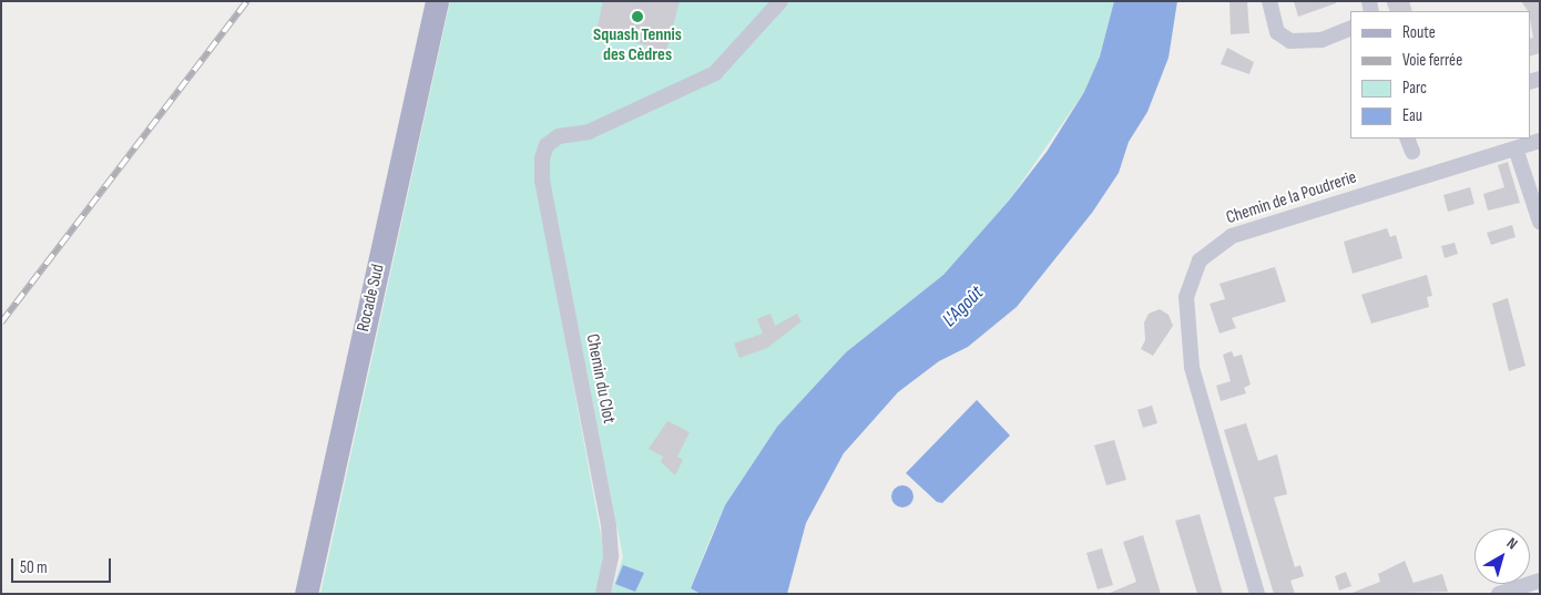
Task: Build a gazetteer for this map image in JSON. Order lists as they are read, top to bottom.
{
  "streets": {
    "main road": ["Rocade Sud"],
    "street": ["Chemin de la Poudrerie", "Chemin du Clot"]
  },
  "water": ["L'Agoût"],
  "places": ["Squash Tennis des Cèdres"],
  "legend": [
    "Route",
    "Voie ferrée",
    "Parc",
    "Eau"
  ],
  "scale_bar": "50 m",
  "north": "top right"
}
